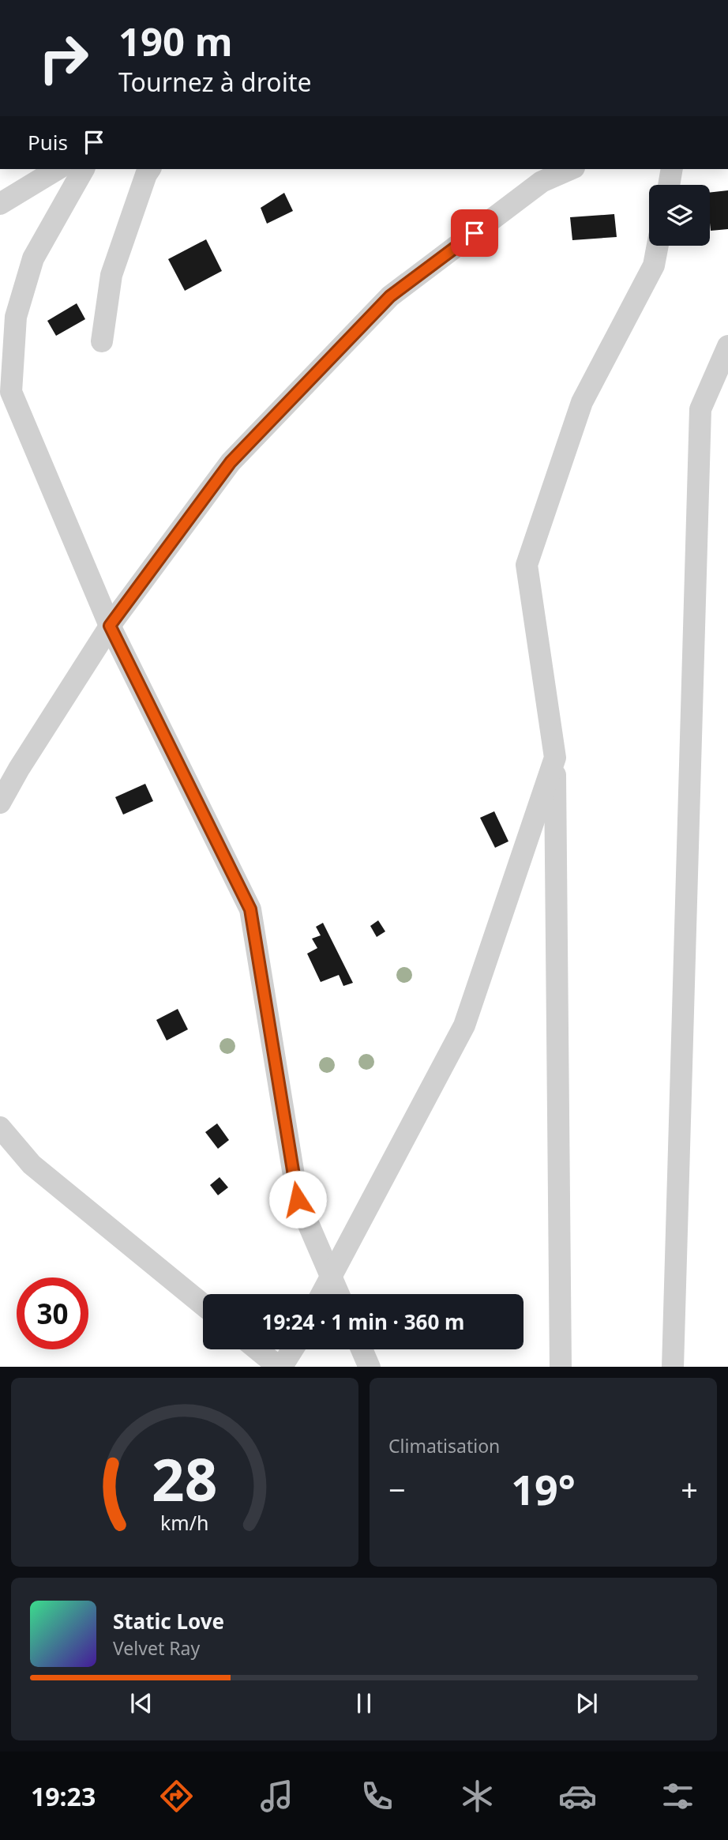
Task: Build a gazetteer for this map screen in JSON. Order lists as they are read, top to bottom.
{
  "page": {
    "turn": ["190 m", "Tournez à droite"],
    "then": "Puis",
    "limit": "30",
    "trip": "19:24 · 1 min · 360 m",
    "tile": "Climatisation",
    "heat": ["−", "19°", "+"],
    "song": ["Static Love", "Velvet Ray"],
    "tabs": "19:23",
    "gauge": ["28", "km/h"]
  }
}
